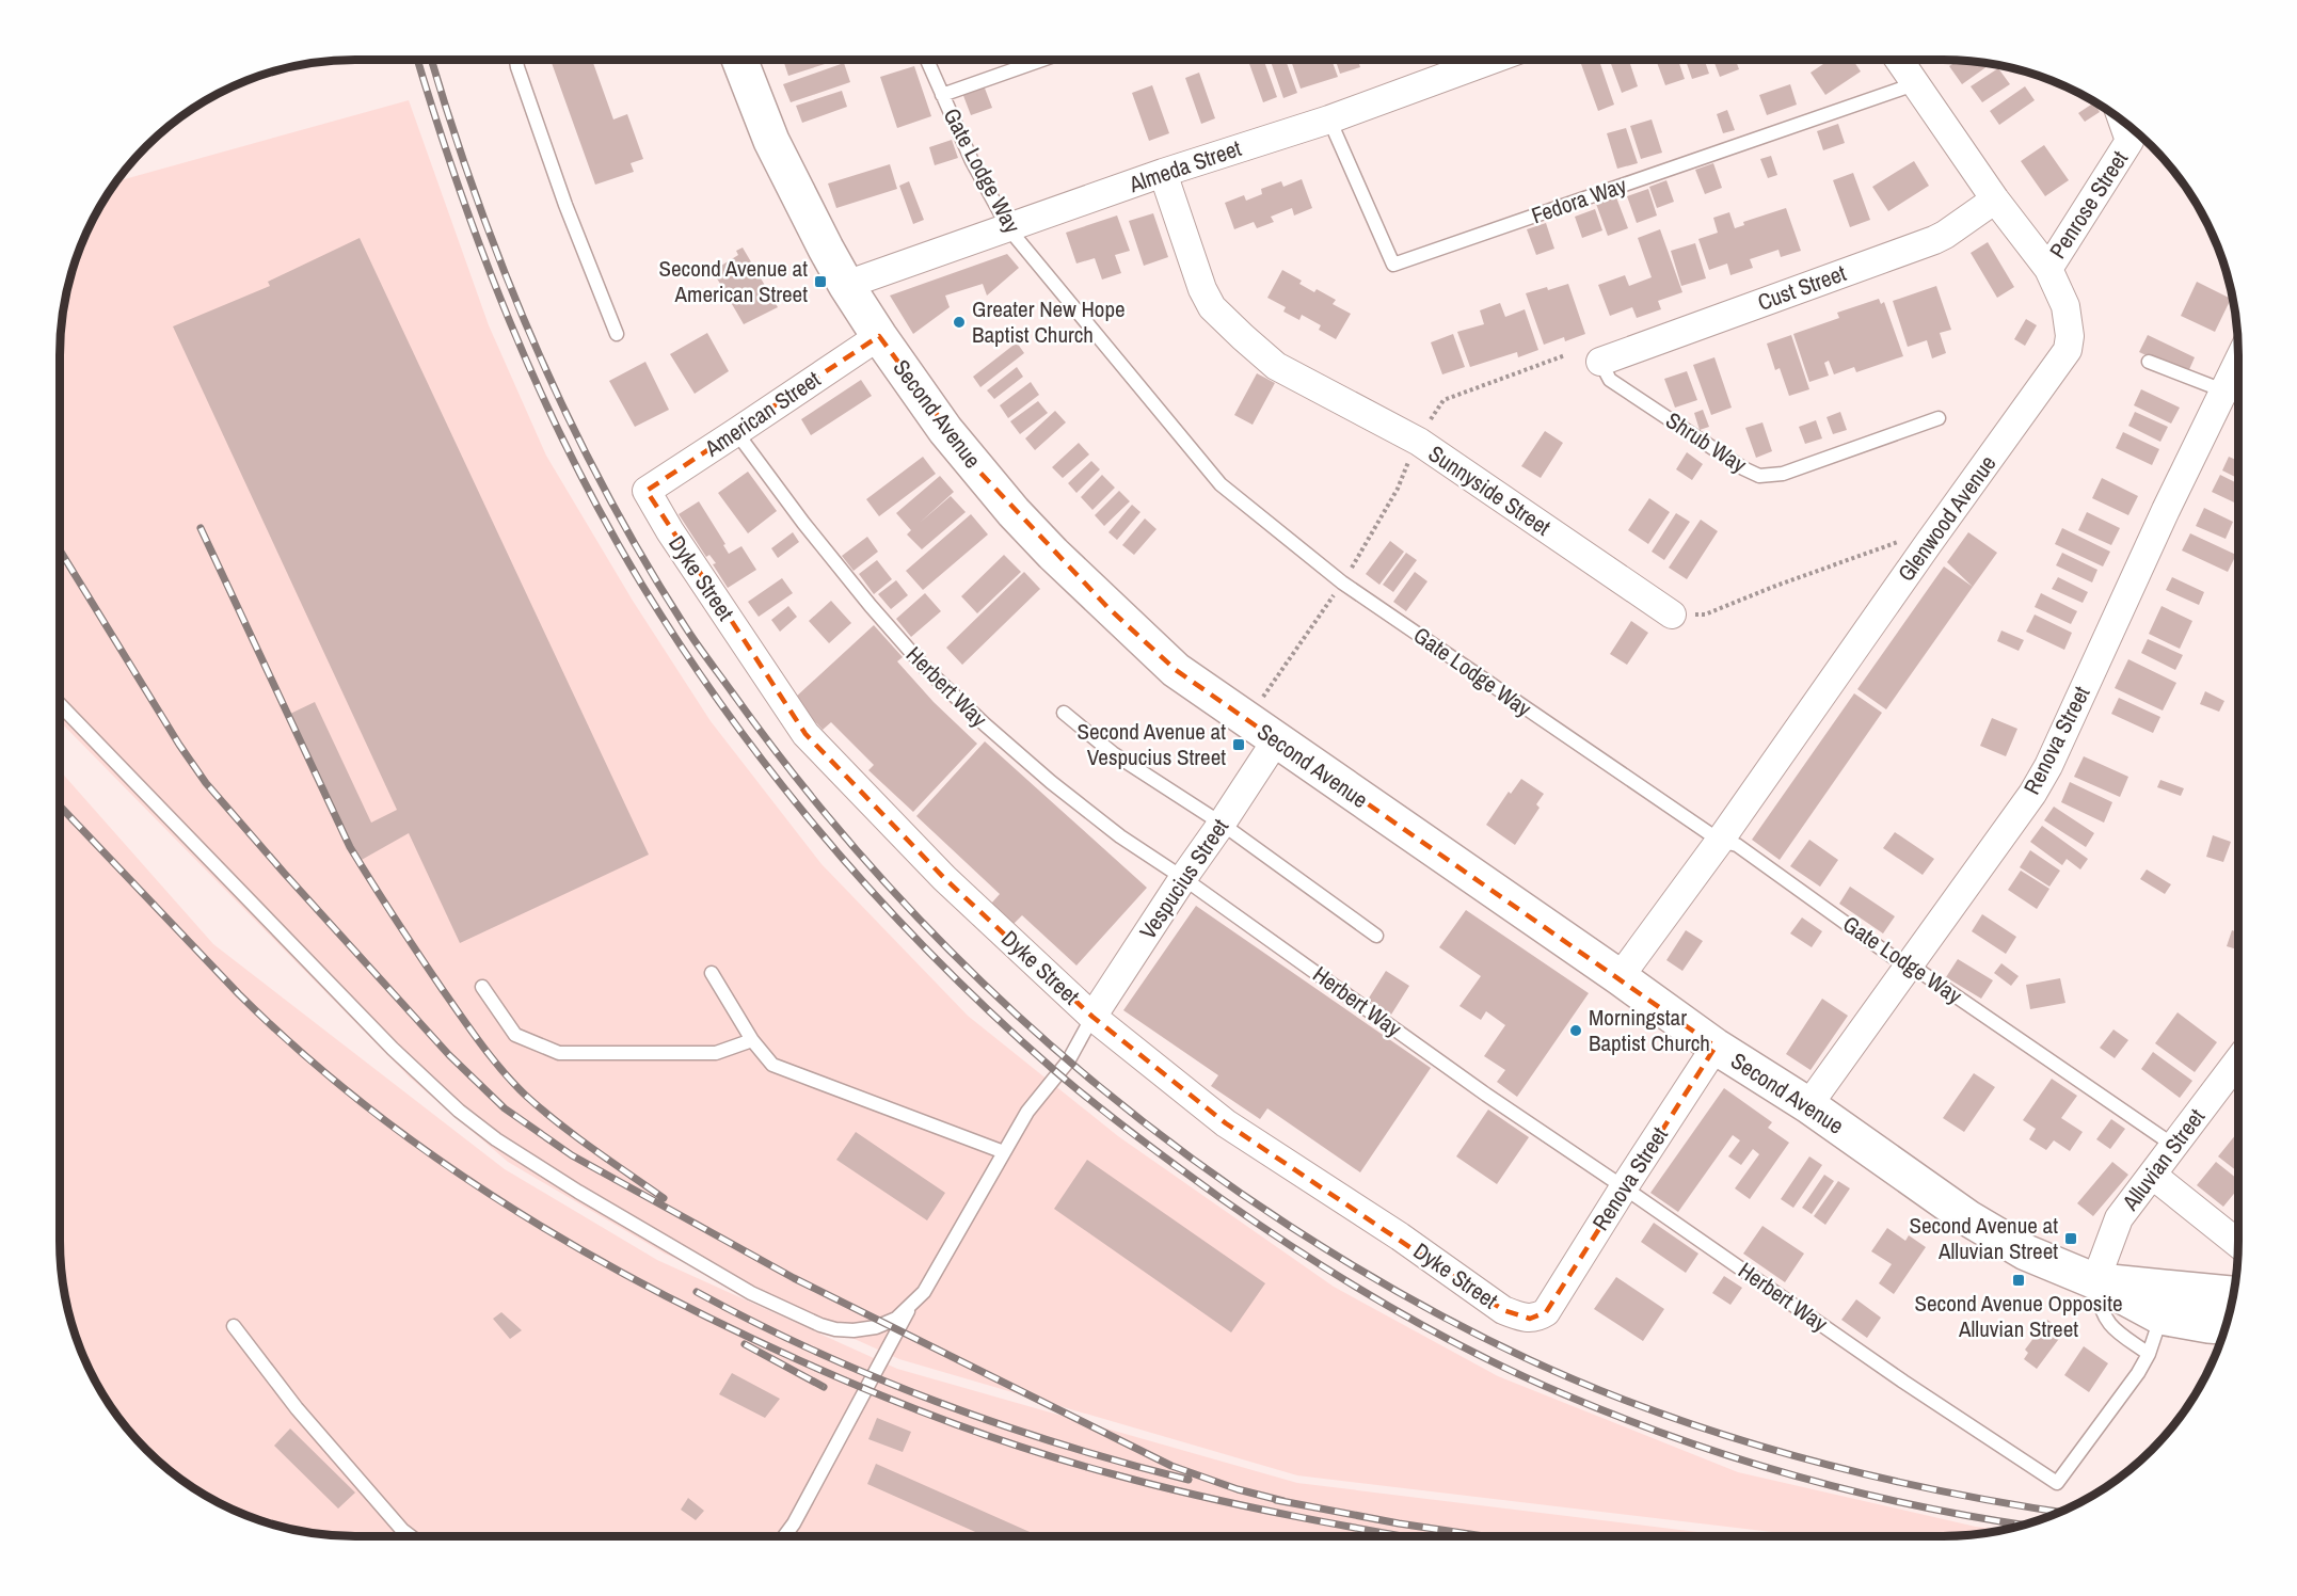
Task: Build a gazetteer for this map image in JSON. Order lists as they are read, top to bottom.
{
  "streets": {
    "main road": ["Second Avenue"],
    "street": [
      "Almeda Street",
      "Penrose Street",
      "Cust Street",
      "American Street",
      "Sunnyside Street",
      "Glenwood Avenue",
      "Dyke Street",
      "Renova Street",
      "Vespucius Street",
      "Alluvian Street"
    ],
    "lane": [
      "Gate Lodge Way",
      "Fedora Way",
      "Shrub Way",
      "Herbert Way"
    ]
  },
  "crossings": [
    ["Almeda Street", "Gate Lodge Way"],
    ["Almeda Street", "Fedora Way"],
    ["Almeda Street", "Second Avenue"],
    ["Almeda Street", "Sunnyside Street"],
    ["Gate Lodge Way", "Glenwood Avenue"],
    ["Gate Lodge Way", "Renova Street"],
    ["Gate Lodge Way", "Alluvian Street"],
    ["Fedora Way", "Glenwood Avenue"],
    ["Penrose Street", "Glenwood Avenue"],
    ["Cust Street", "Shrub Way"],
    ["Cust Street", "Glenwood Avenue"],
    ["American Street", "Second Avenue"],
    ["American Street", "Dyke Street"],
    ["American Street", "Herbert Way"],
    ["Second Avenue", "Glenwood Avenue"],
    ["Second Avenue", "Renova Street"],
    ["Second Avenue", "Vespucius Street"],
    ["Second Avenue", "Alluvian Street"],
    ["Dyke Street", "Renova Street"],
    ["Dyke Street", "Vespucius Street"],
    ["Herbert Way", "Renova Street"],
    ["Herbert Way", "Vespucius Street"]
  ],
  "places": {
    "transit": [
      "Second Avenue at American Street",
      "Second Avenue at Vespucius Street",
      "Second Avenue at Alluvian Street",
      "Second Avenue Opposite Alluvian Street"
    ],
    "other": ["Greater New Hope Baptist Church", "Morningstar Baptist Church"]
  }
}
